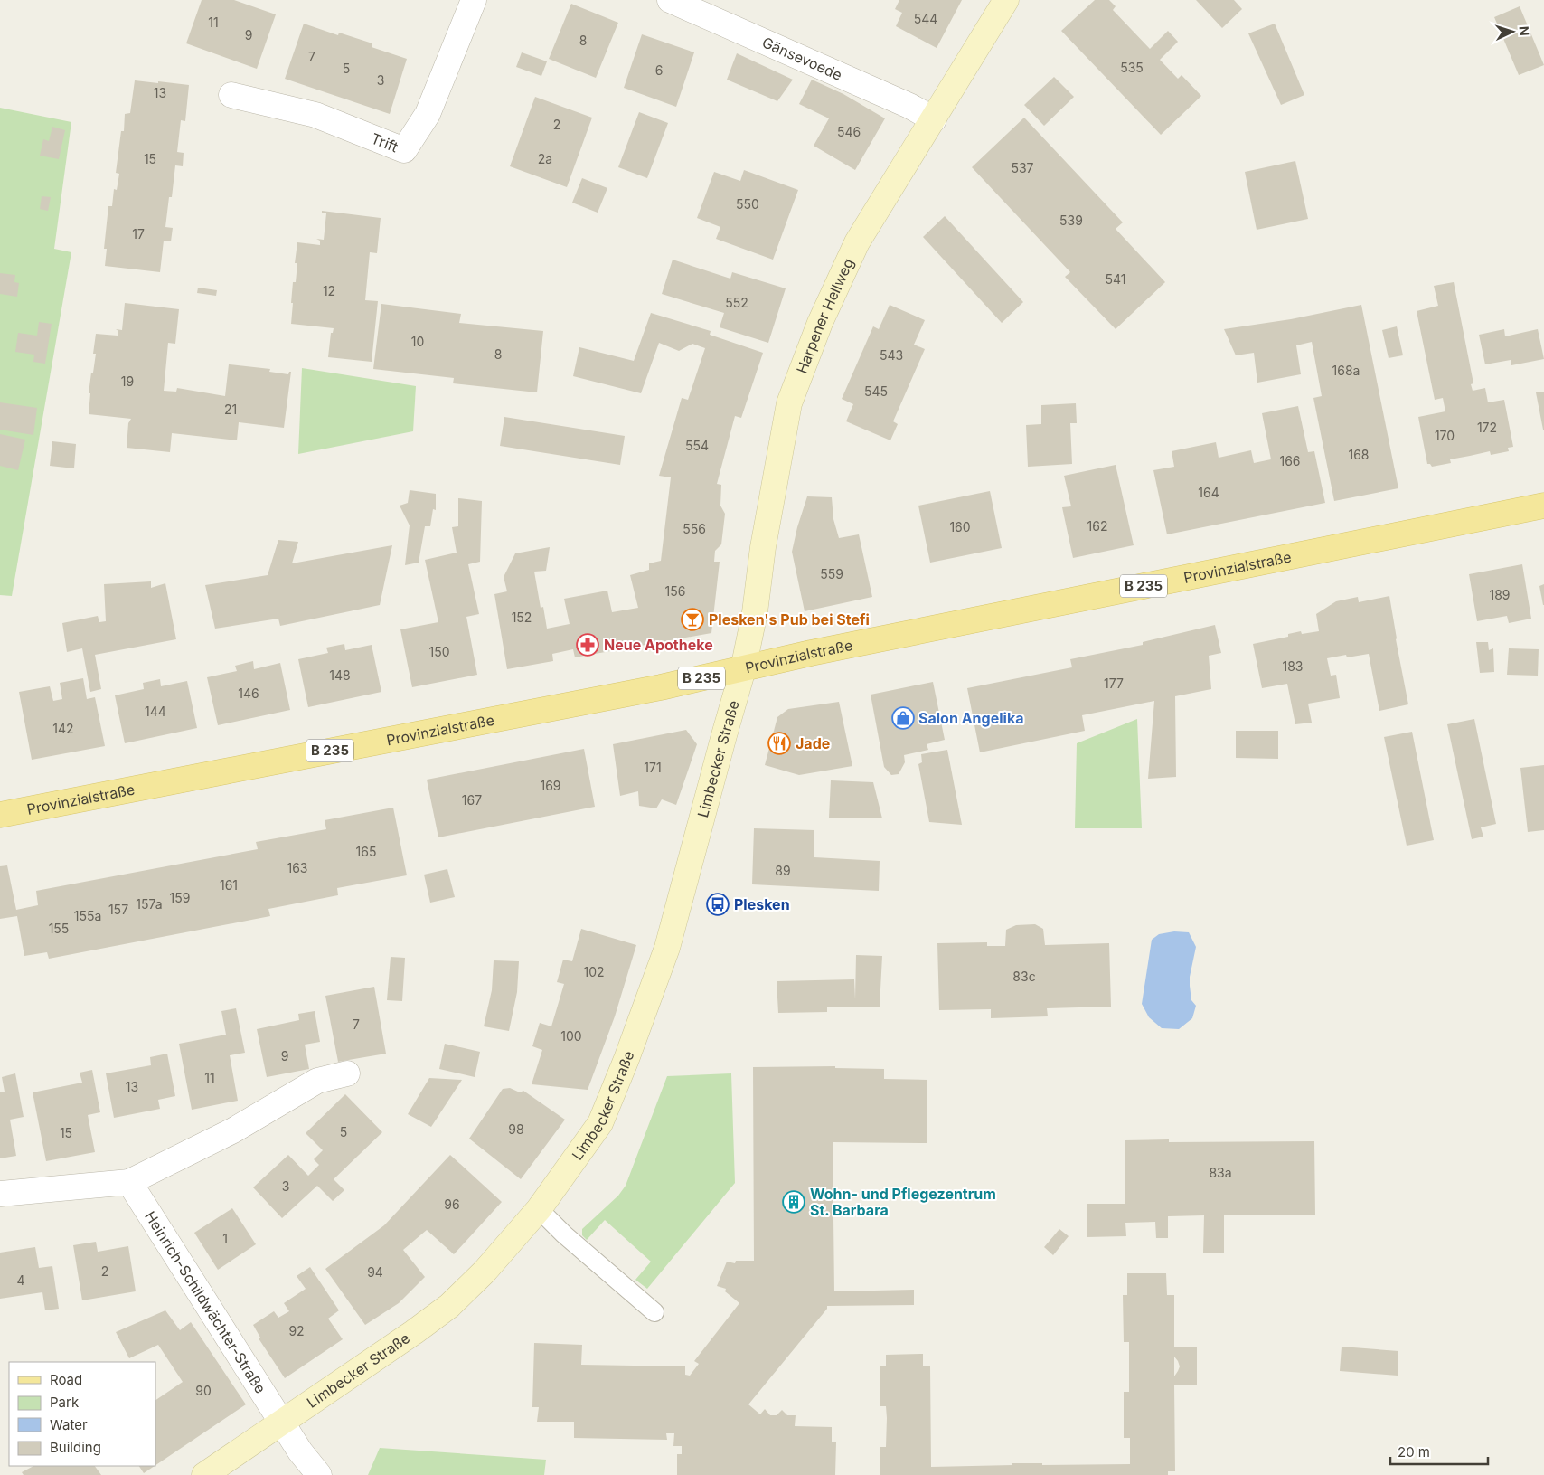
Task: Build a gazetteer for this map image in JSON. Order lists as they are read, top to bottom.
{
  "streets": {
    "main road": ["Provinzialstraße", "B 235"],
    "street": [
      "Gänsevoede",
      "Trift",
      "Harpener Hellweg",
      "Limbecker Straße",
      "Heinrich-Schildwächter-Straße"
    ]
  },
  "crossings": [
    ["Gänsevoede", "Harpener Hellweg"],
    ["Harpener Hellweg", "Provinzialstraße"],
    ["Harpener Hellweg", "Limbecker Straße"],
    ["Provinzialstraße", "Limbecker Straße"],
    ["Limbecker Straße", "Heinrich-Schildwächter-Straße"]
  ],
  "places": {
    "bar": ["Plesken's Pub bei Stefi"],
    "pharmacy": ["Neue Apotheke"],
    "shop": ["Salon Angelika"],
    "restaurant": ["Jade"],
    "bus stop": ["Plesken"],
    "building": ["Wohn- und Pflegezentrum St. Barbara"]
  },
  "house_numbers": [
    "544",
    "11",
    "9",
    "8",
    "7",
    "535",
    "5",
    "6",
    "3",
    "13",
    "2",
    "546",
    "15",
    "2a",
    "537",
    "550",
    "539",
    "17",
    "541",
    "12",
    "552",
    "10",
    "8",
    "543",
    "168a",
    "19",
    "545",
    "21",
    "172",
    "170",
    "554",
    "168",
    "166",
    "164",
    "162",
    "160",
    "556",
    "559",
    "156",
    "189",
    "152",
    "150",
    "183",
    "148",
    "177",
    "146",
    "144",
    "142",
    "171",
    "169",
    "167",
    "165",
    "163",
    "89",
    "161",
    "159",
    "157a",
    "157",
    "155a",
    "155",
    "102",
    "83c",
    "7",
    "100",
    "9",
    "11",
    "13",
    "98",
    "5",
    "15",
    "83a",
    "3",
    "96",
    "1",
    "2",
    "94",
    "4",
    "92",
    "90"
  ],
  "legend": [
    "Road",
    "Park",
    "Water",
    "Building"
  ],
  "scale_bar": "20 m",
  "north": "right"
}
